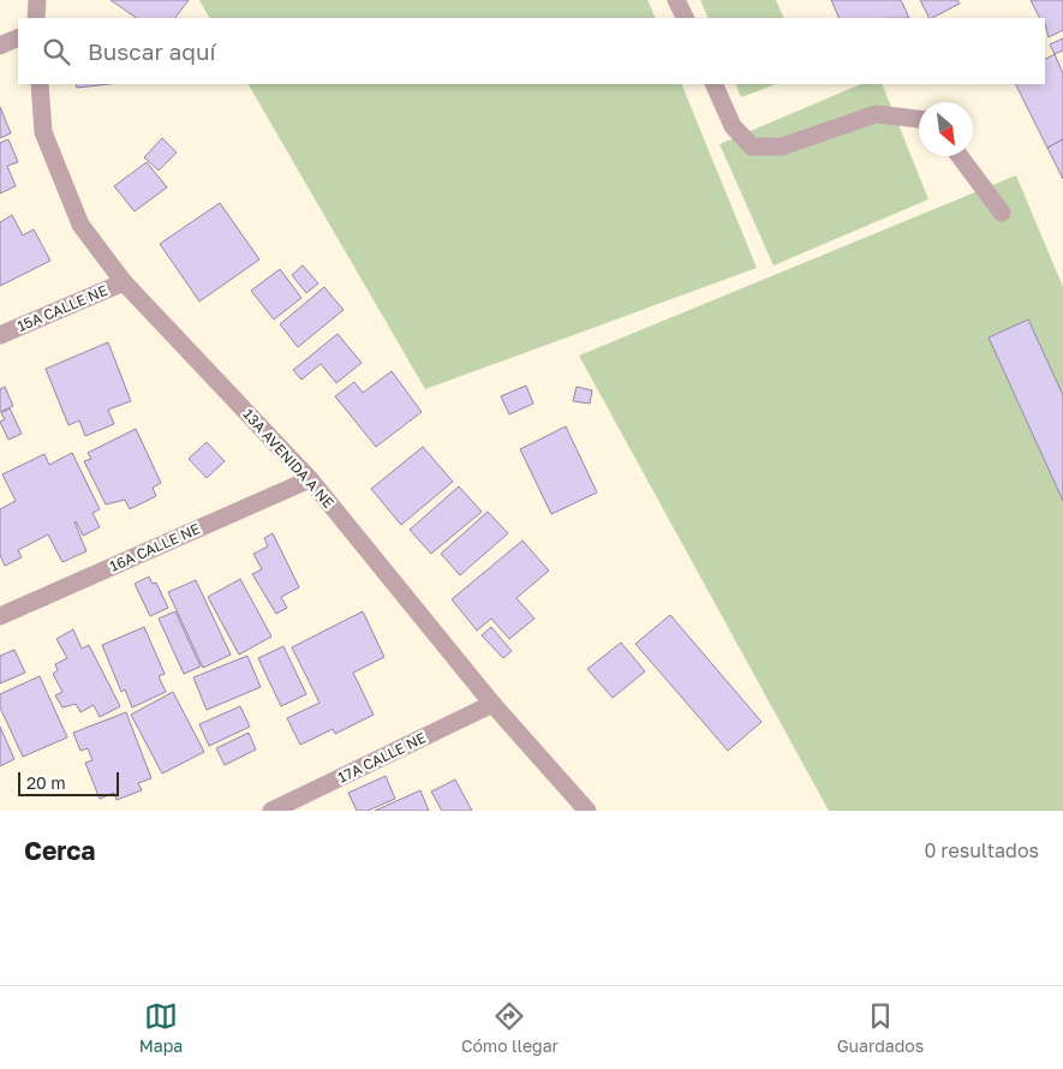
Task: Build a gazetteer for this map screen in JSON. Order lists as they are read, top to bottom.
{
  "streets": {
    "street": [
      "15A CALLE NE",
      "13A AVENIDA A NE",
      "16A CALLE NE",
      "17A CALLE NE"
    ]
  },
  "crossings": [
    ["15A CALLE NE", "13A AVENIDA A NE"],
    ["13A AVENIDA A NE", "16A CALLE NE"],
    ["13A AVENIDA A NE", "17A CALLE NE"]
  ],
  "scale_bar": "20 m",
  "north": "bottom right",
  "page": {
    "search": "Buscar aquí",
    "scale": "20 m",
    "heading": ["Cerca", "0 resultados"],
    "nav": ["Mapa", "Cómo llegar", "Guardados"]
  }
}
